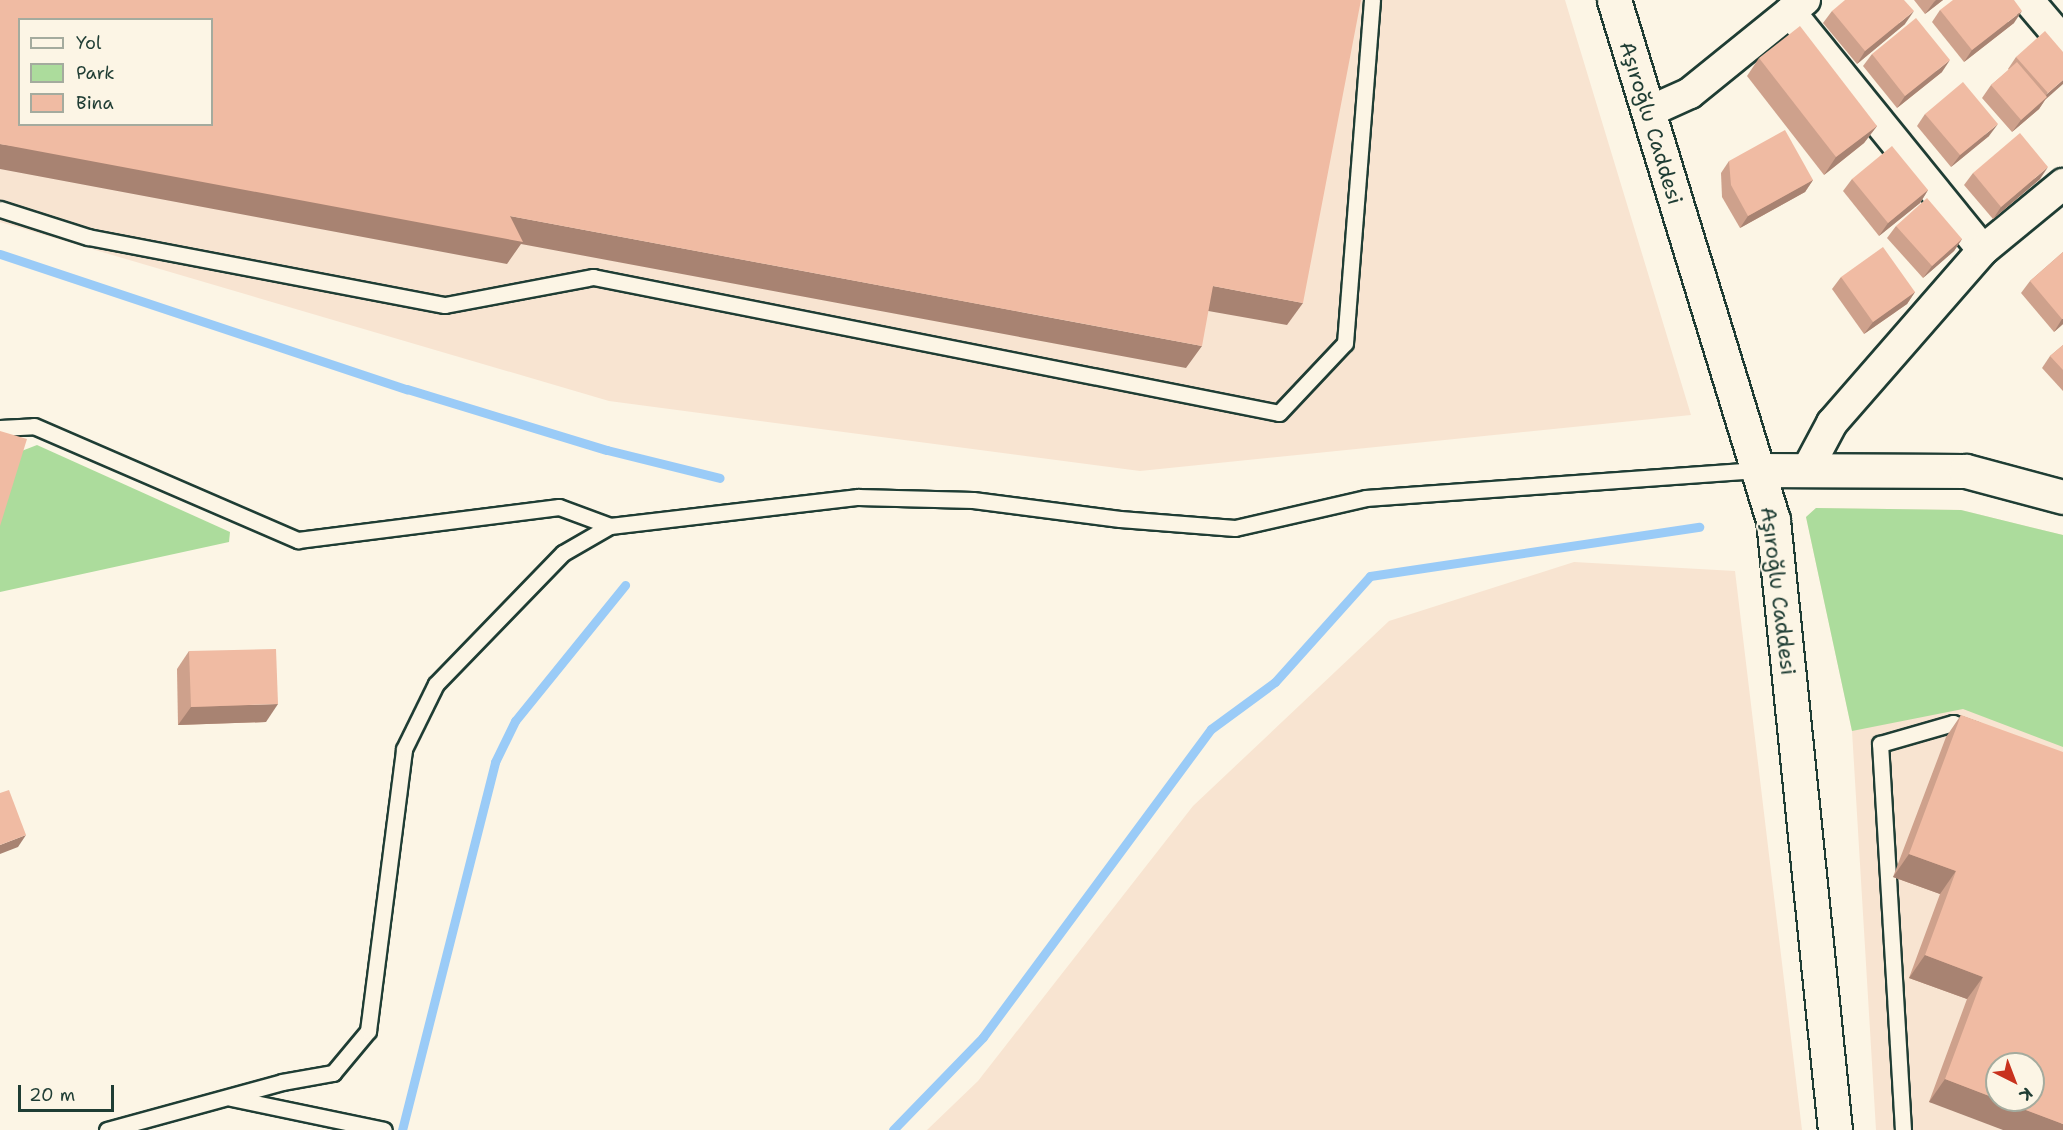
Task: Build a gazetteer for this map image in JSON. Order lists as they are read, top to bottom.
{
  "streets": {
    "main road": ["Aşıroğlu Caddesi"]
  },
  "legend": ["Yol", "Park", "Bina"],
  "scale_bar": "20 m",
  "north": "bottom right"
}
